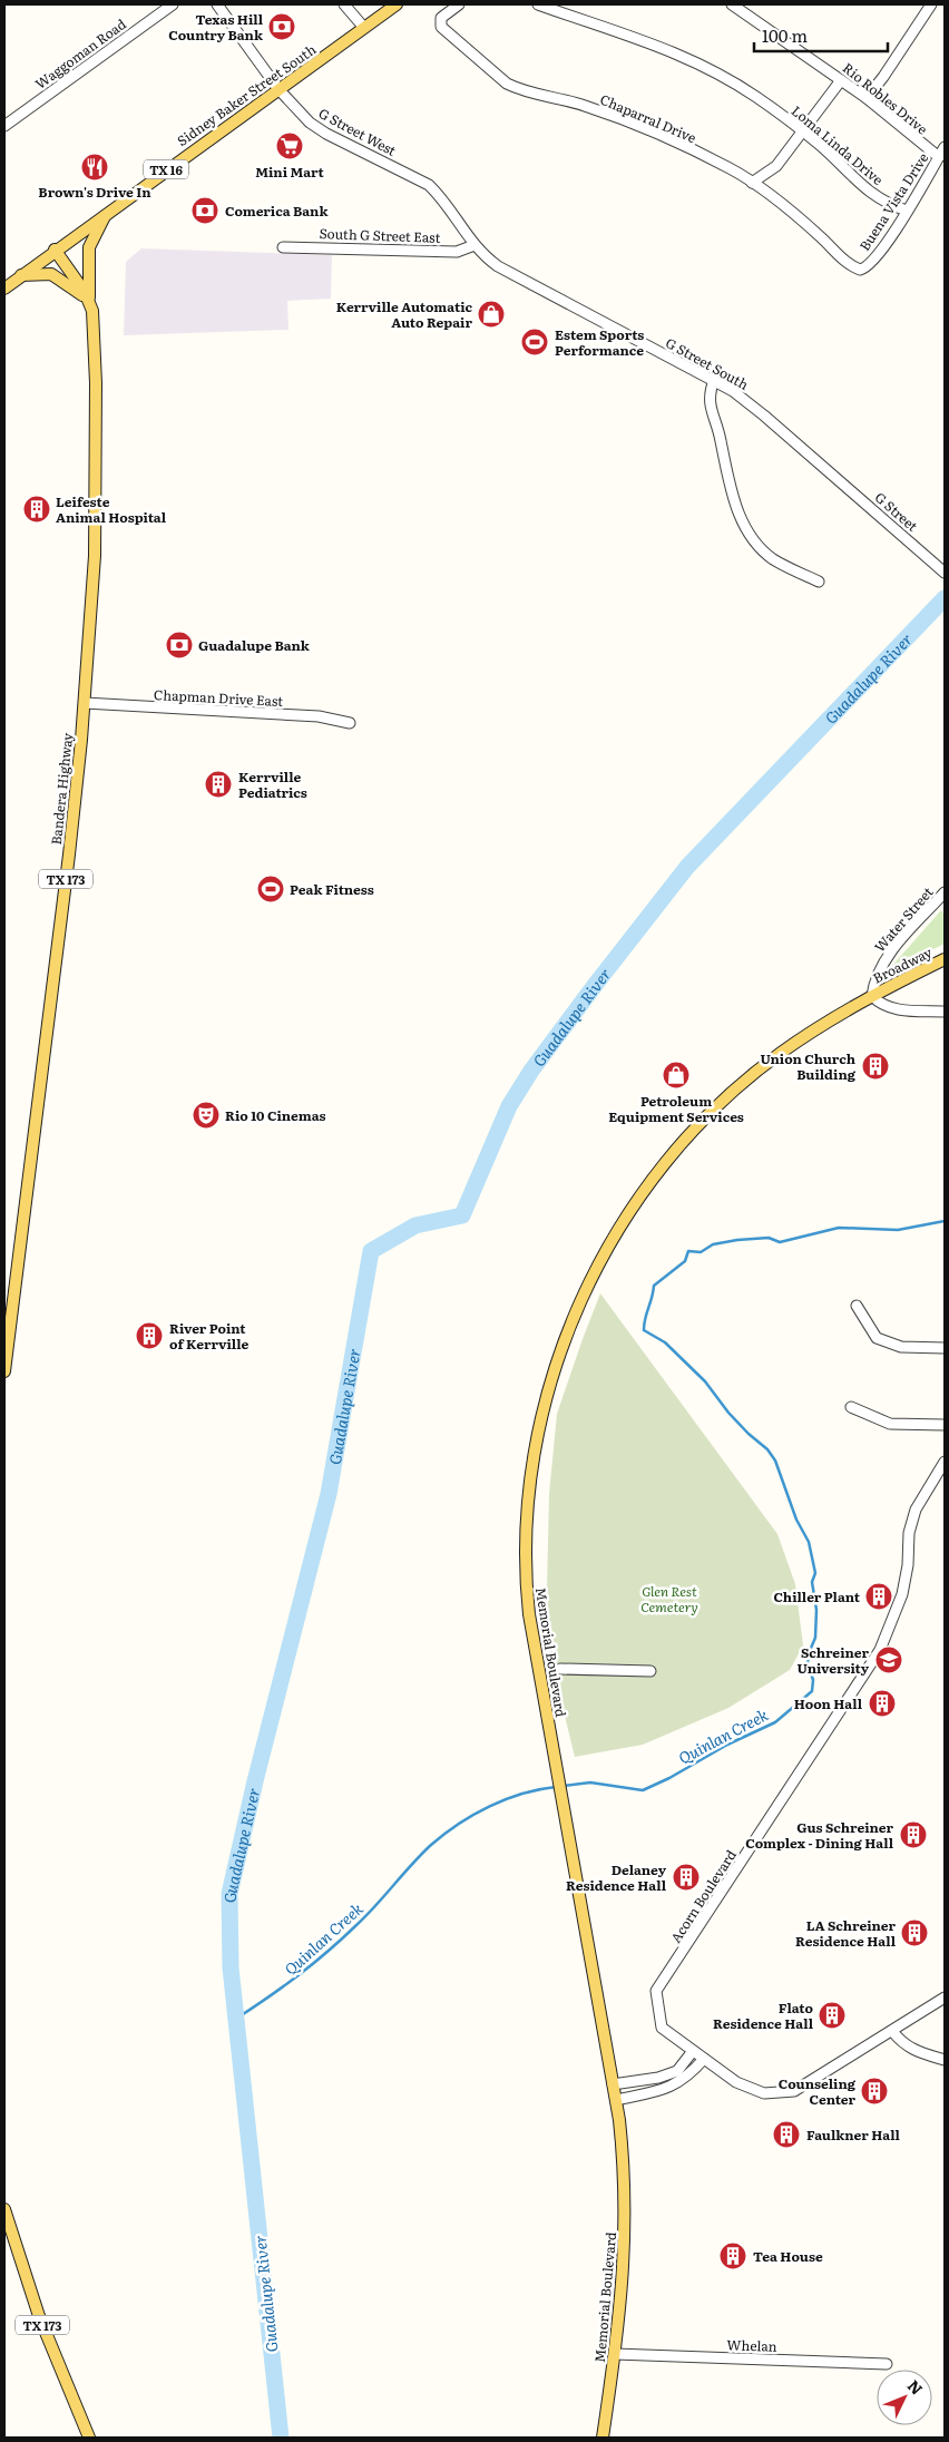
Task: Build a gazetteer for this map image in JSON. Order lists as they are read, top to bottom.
{
  "streets": {
    "main road": [
      "Sidney Baker Street South",
      "TX 16",
      "Bandera Highway",
      "TX 173",
      "Broadway",
      "Memorial Boulevard"
    ],
    "street": [
      "Waggoman Road",
      "Rio Robles Drive",
      "Chaparral Drive",
      "G Street West",
      "Loma Linda Drive",
      "Buena Vista Drive",
      "South G Street East",
      "G Street South",
      "G Street",
      "Chapman Drive East",
      "Water Street",
      "Acorn Boulevard",
      "Whelan"
    ]
  },
  "crossings": [
    ["Sidney Baker Street South", "G Street West"],
    ["Sidney Baker Street South", "Bandera Highway"],
    ["Rio Robles Drive", "Buena Vista Drive"],
    ["Chaparral Drive", "Buena Vista Drive"],
    ["G Street West", "South G Street East"],
    ["G Street West", "G Street South"],
    ["Loma Linda Drive", "Buena Vista Drive"],
    ["South G Street East", "G Street South"],
    ["G Street South", "G Street"],
    ["Chapman Drive East", "Bandera Highway"],
    ["Water Street", "Broadway"],
    ["Water Street", "Memorial Boulevard"],
    ["Broadway", "Memorial Boulevard"],
    ["Memorial Boulevard", "Whelan"]
  ],
  "water": ["Guadalupe River", "Quinlan Creek"],
  "parks": ["Glen Rest Cemetery"],
  "places": {
    "bank": ["Texas Hill Country Bank", "Comerica Bank", "Guadalupe Bank"],
    "supermarket": ["Mini Mart"],
    "restaurant": ["Brown's Drive In"],
    "shop": ["Kerrville Automatic Auto Repair", "Petroleum Equipment Services"],
    "sports": ["Estem Sports Performance", "Peak Fitness"],
    "building": [
      "Leifeste Animal Hospital",
      "Kerrville Pediatrics",
      "Union Church Building",
      "River Point of Kerrville",
      "Chiller Plant",
      "Hoon Hall",
      "Gus Schreiner Complex - Dining Hall",
      "Delaney Residence Hall",
      "LA Schreiner Residence Hall",
      "Flato Residence Hall",
      "Counseling Center",
      "Faulkner Hall",
      "Tea House"
    ],
    "theatre": ["Rio 10 Cinemas"],
    "school or university": ["Schreiner University"]
  },
  "scale_bar": "100 m",
  "north": "top right"
}
